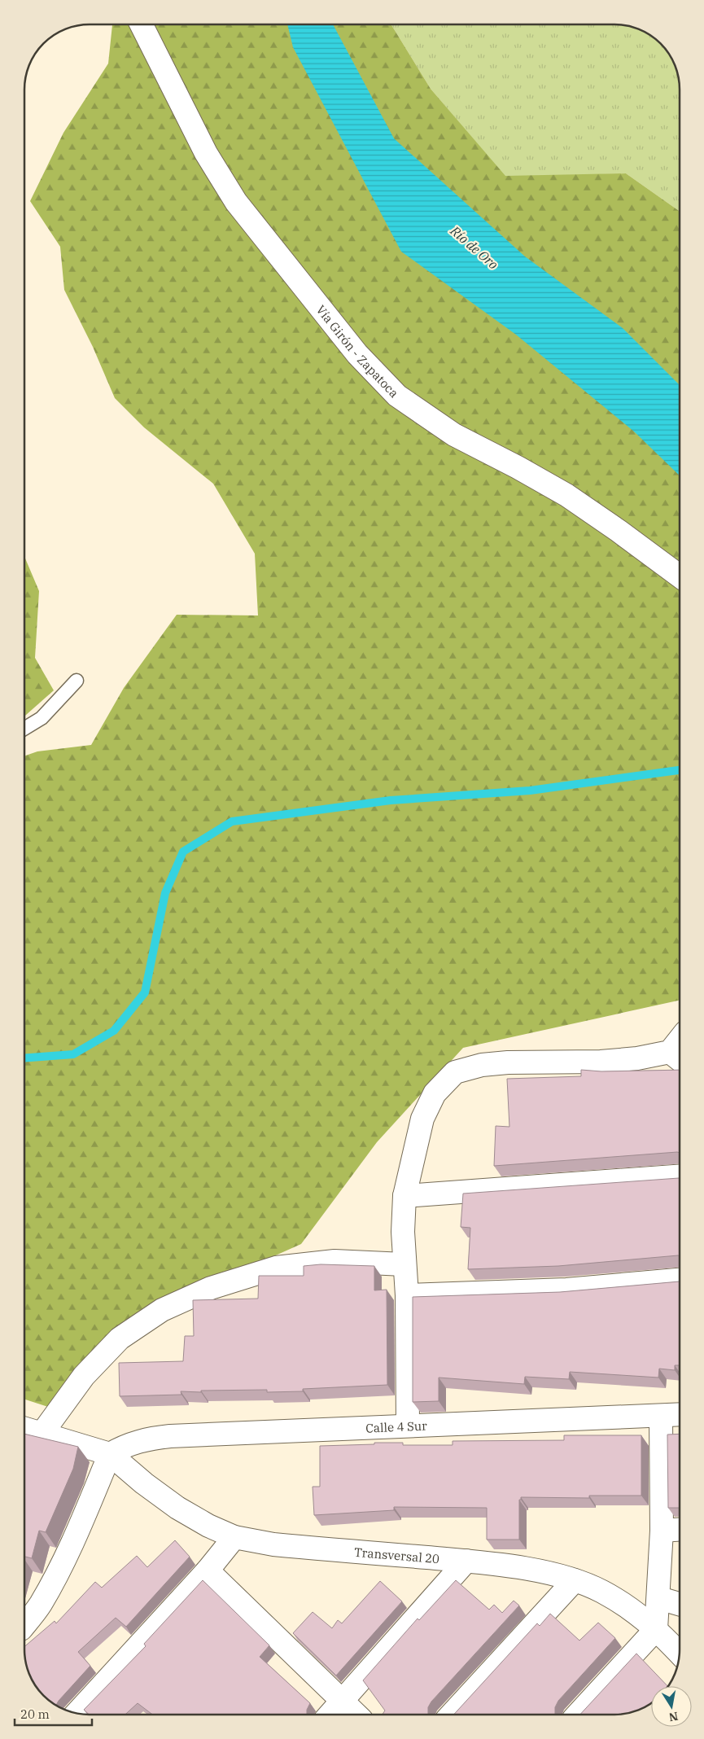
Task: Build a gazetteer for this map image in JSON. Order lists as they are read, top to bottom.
{
  "streets": {
    "street": ["Vía Girón - Zapatoca", "Calle 4 Sur", "Transversal 20"]
  },
  "crossings": [
    ["Calle 4 Sur", "Transversal 20"]
  ],
  "water": ["Río de Oro"],
  "scale_bar": "20 m",
  "north": "bottom"
}
